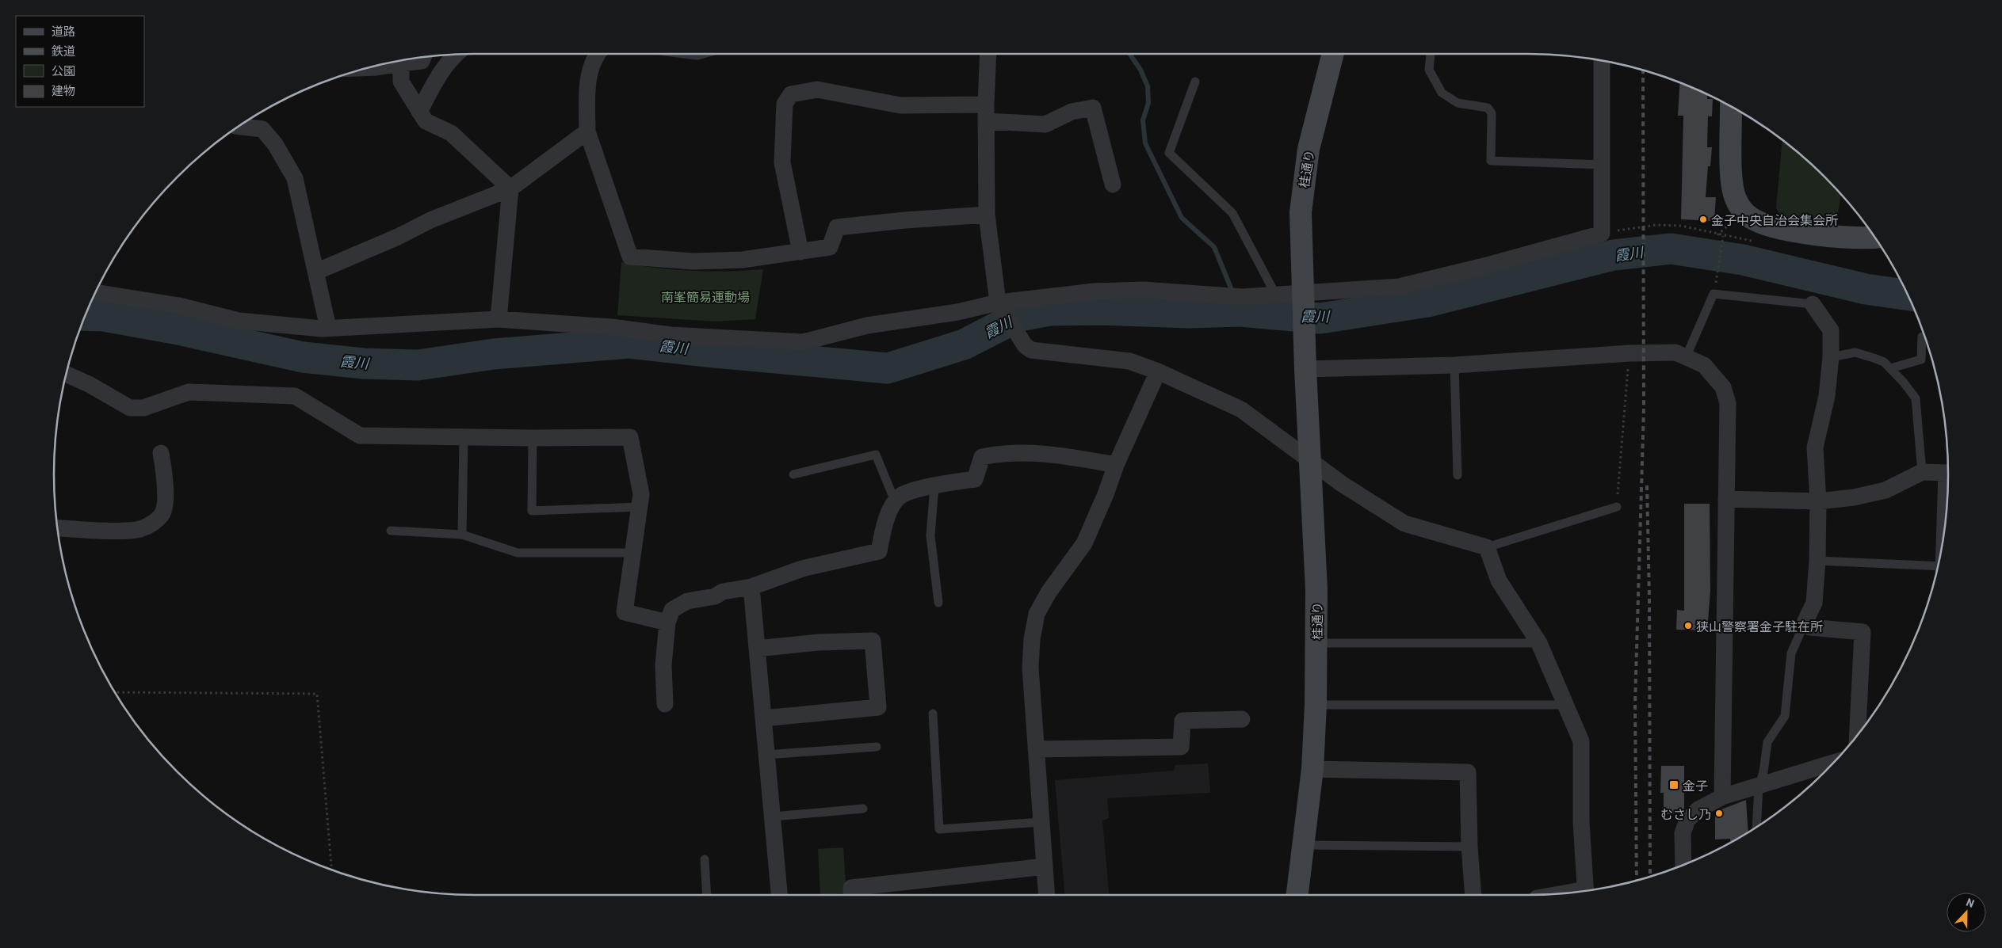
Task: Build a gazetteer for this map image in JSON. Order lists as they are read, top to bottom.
{
  "streets": {
    "street": ["桂通り"]
  },
  "water": ["霞川"],
  "parks": ["南峯簡易運動場"],
  "places": {
    "other": ["金子中央自治会集会所", "狭山警察署金子駐在所", "むさし乃"],
    "transit": ["金子"]
  },
  "legend": [
    "道路",
    "鉄道",
    "公園",
    "建物"
  ],
  "north": "top"
}
